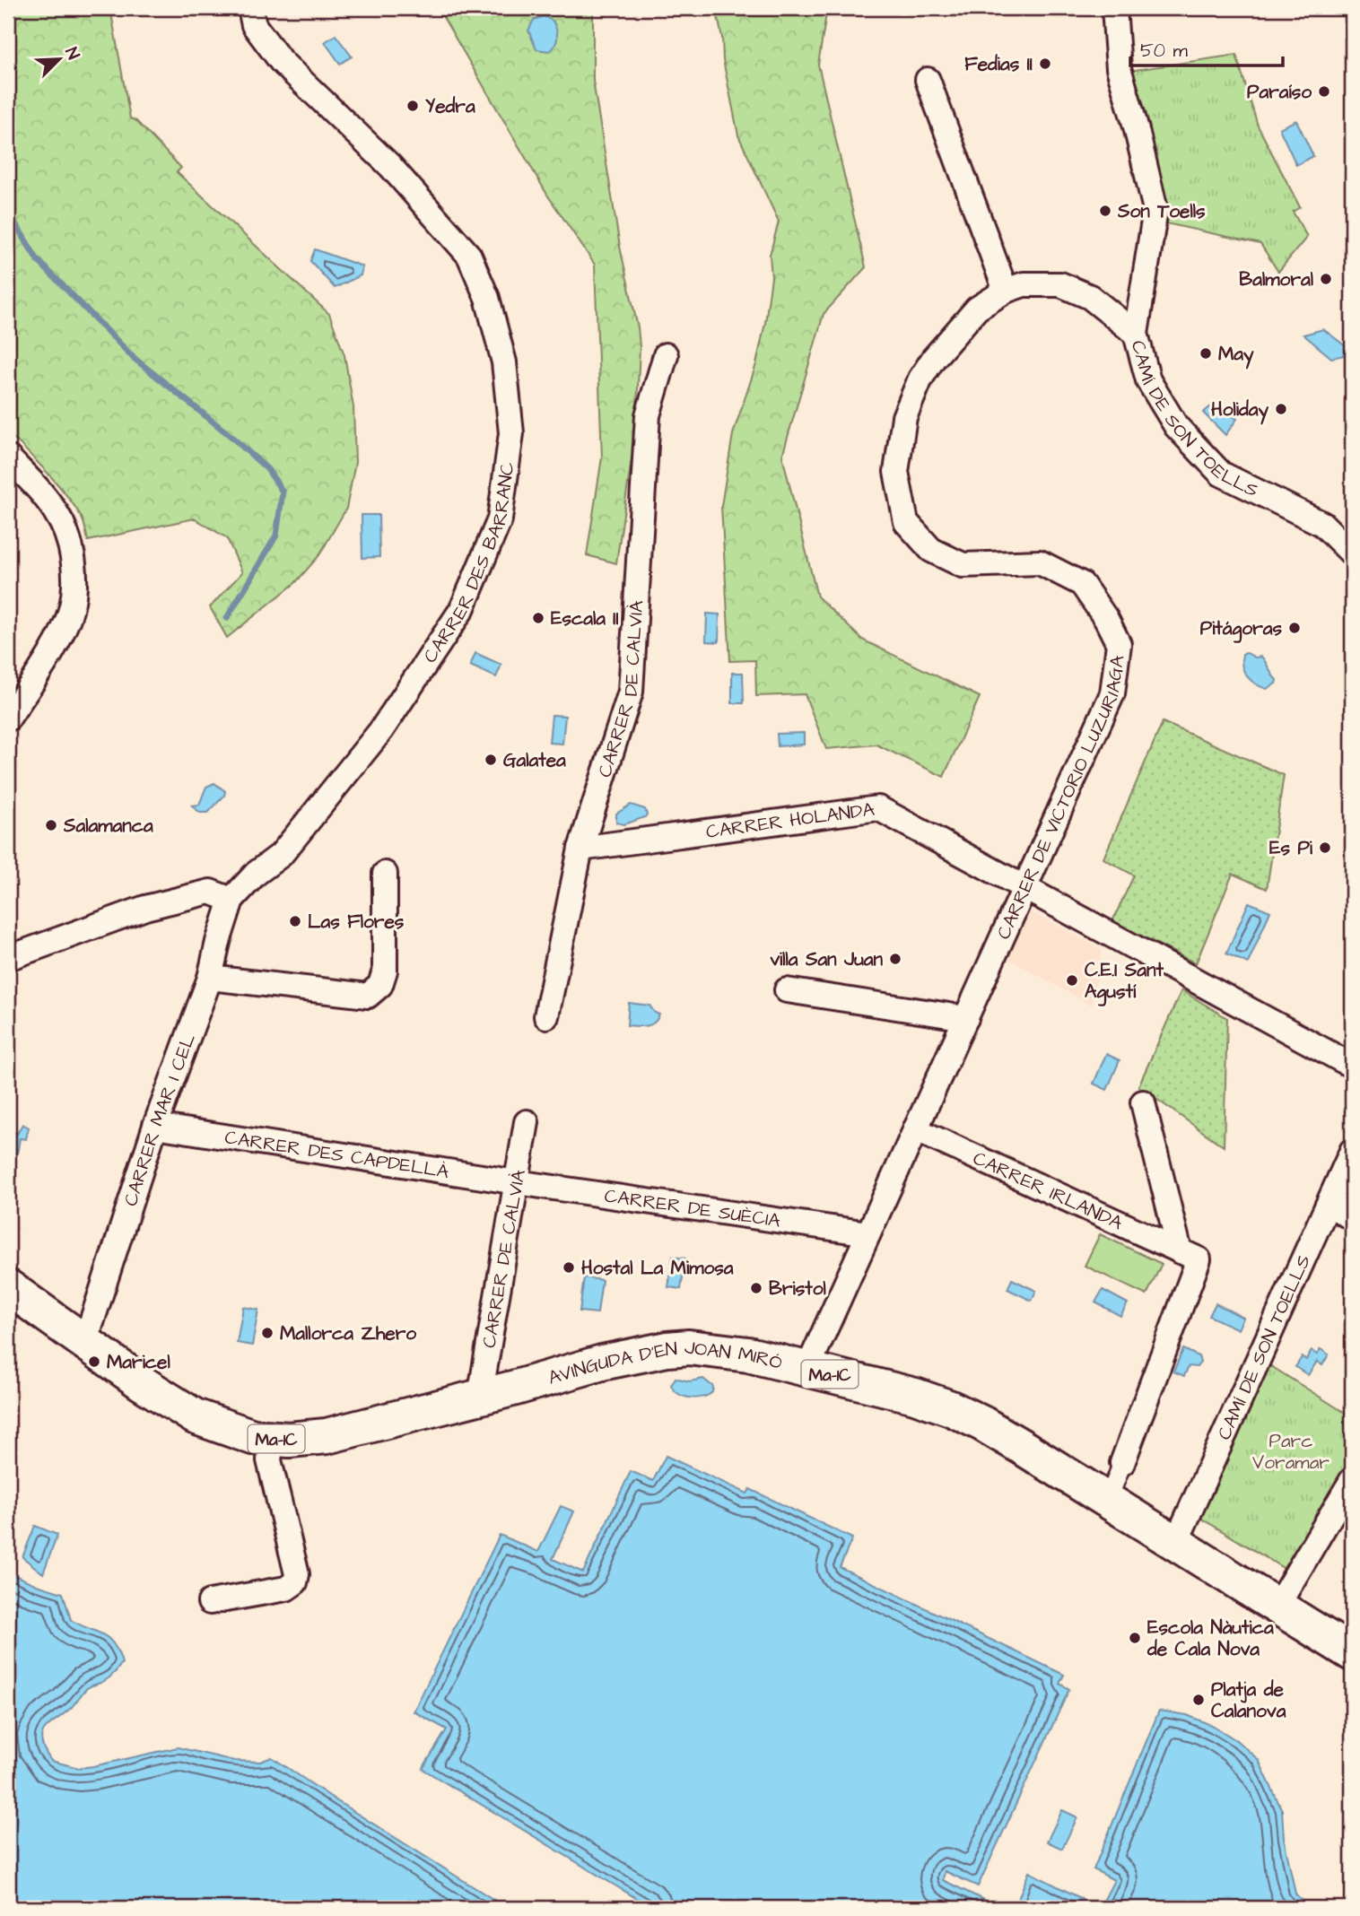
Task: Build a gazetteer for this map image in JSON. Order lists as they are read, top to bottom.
{
  "streets": {
    "main road": ["AVINGUDA D'EN JOAN MIRÓ", "Ma-1C"],
    "street": [
      "CAMÍ DE SON TOELLS",
      "CARRER DES BARRANC",
      "CARRER DE CALVIÀ",
      "CARRER DE VICTORIO LUZURIAGA",
      "CARRER HOLANDA",
      "CARRER MAR I CEL",
      "CARRER DES CAPDELLÀ",
      "CARRER IRLANDA",
      "CARRER DE SUÈCIA"
    ]
  },
  "crossings": [
    ["CAMÍ DE SON TOELLS", "CARRER DE VICTORIO LUZURIAGA"],
    ["CAMÍ DE SON TOELLS", "AVINGUDA D'EN JOAN MIRÓ"],
    ["CAMÍ DE SON TOELLS", "Ma-1C"],
    ["CARRER DES BARRANC", "CARRER MAR I CEL"],
    ["CARRER DE CALVIÀ", "CARRER HOLANDA"],
    ["CARRER DE CALVIÀ", "CARRER DES CAPDELLÀ"],
    ["CARRER DE CALVIÀ", "CARRER DE SUÈCIA"],
    ["CARRER DE CALVIÀ", "AVINGUDA D'EN JOAN MIRÓ"],
    ["CARRER DE CALVIÀ", "Ma-1C"],
    ["CARRER DE VICTORIO LUZURIAGA", "CARRER HOLANDA"],
    ["CARRER DE VICTORIO LUZURIAGA", "CARRER IRLANDA"],
    ["CARRER DE VICTORIO LUZURIAGA", "CARRER DE SUÈCIA"],
    ["CARRER DE VICTORIO LUZURIAGA", "AVINGUDA D'EN JOAN MIRÓ"],
    ["CARRER MAR I CEL", "CARRER DES CAPDELLÀ"],
    ["CARRER MAR I CEL", "Ma-1C"],
    ["CARRER DES CAPDELLÀ", "CARRER DE SUÈCIA"],
    ["CARRER IRLANDA", "AVINGUDA D'EN JOAN MIRÓ"],
    ["AVINGUDA D'EN JOAN MIRÓ", "Ma-1C"]
  ],
  "parks": ["Parc Voramar"],
  "places": [
    "Fedias II",
    "Paraíso",
    "Yedra",
    "Son Toells",
    "Balmoral",
    "May",
    "Holiday",
    "Escala II",
    "Pitágoras",
    "Galatea",
    "Salamanca",
    "Es Pi",
    "Las Flores",
    "villa San Juan",
    "C.E.I Sant Agustí",
    "Hostal La Mimosa",
    "Bristol",
    "Mallorca Zhero",
    "Maricel",
    "Escola Nàutica de Cala Nova",
    "Platja de Calanova"
  ],
  "scale_bar": "50 m",
  "north": "top right"
}
